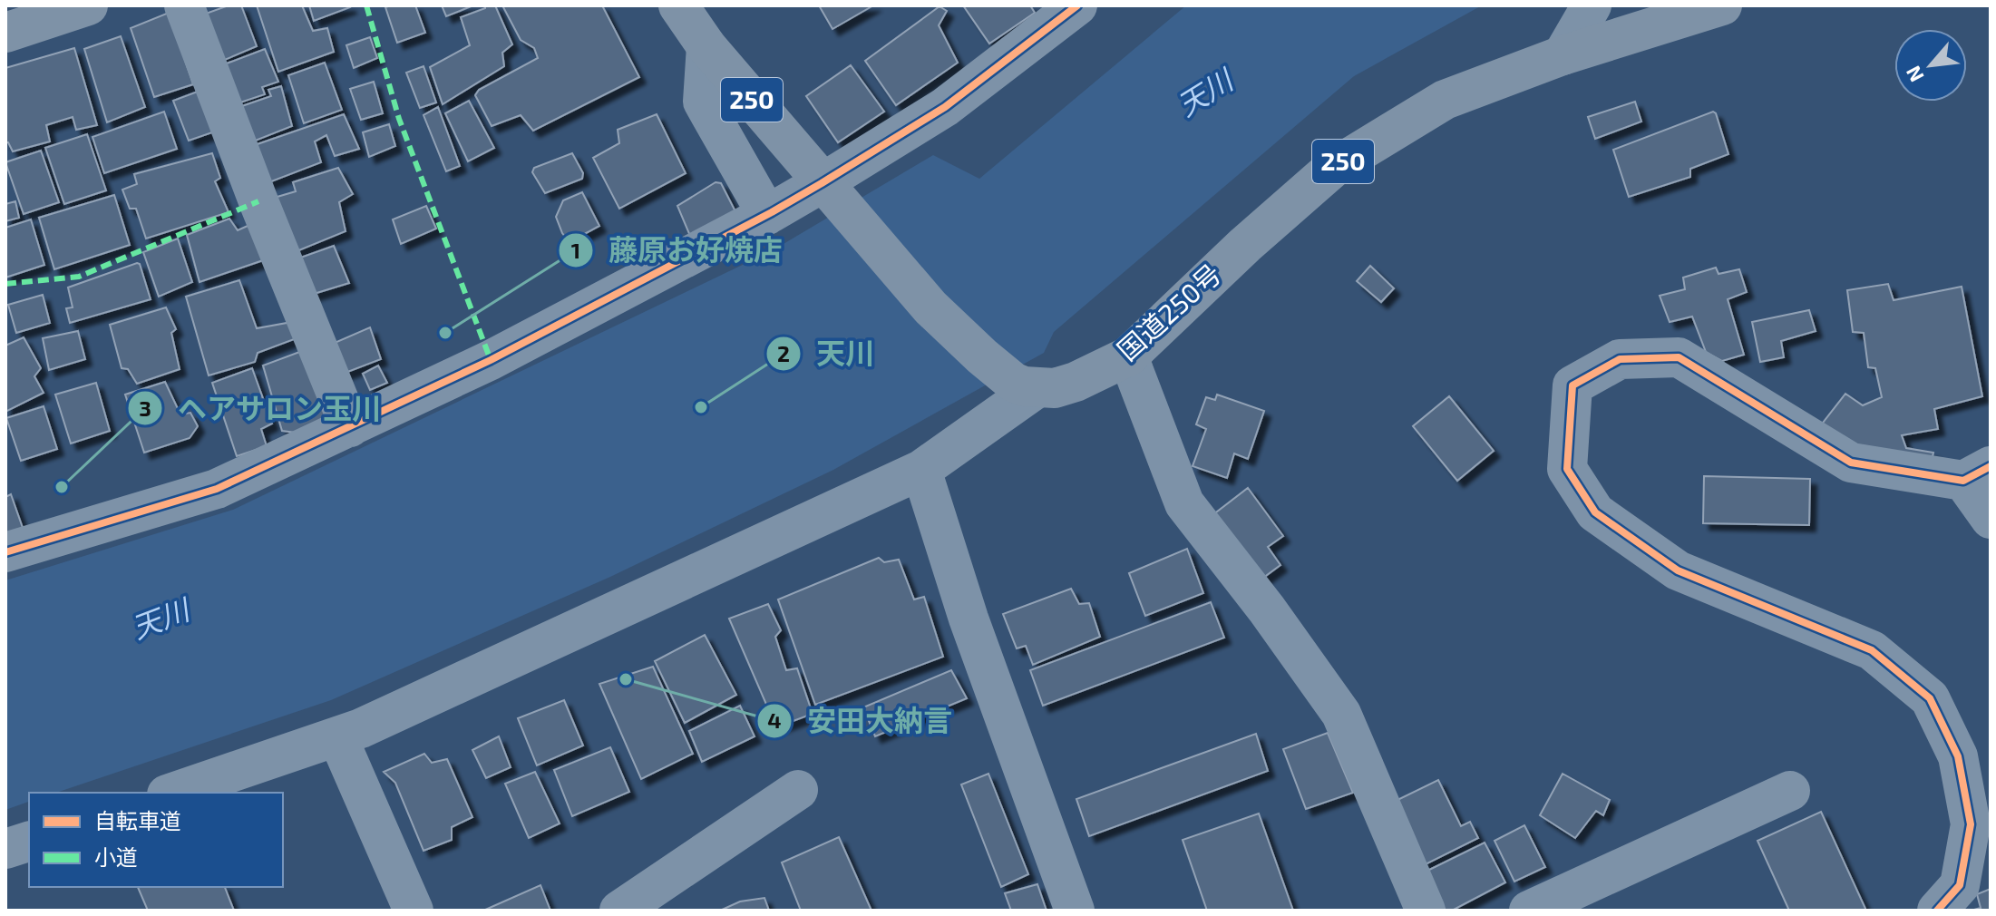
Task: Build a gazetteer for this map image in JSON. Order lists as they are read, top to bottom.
{
  "streets": {
    "highway": ["250", "国道250号"]
  },
  "crossings": [
    ["250", "国道250号"]
  ],
  "water": ["天川"],
  "places": [
    "藤原お好焼店",
    "天川",
    "ヘアサロン玉川",
    "安田大納言"
  ],
  "legend": ["自転車道", "小道"],
  "north": "bottom left"
}
